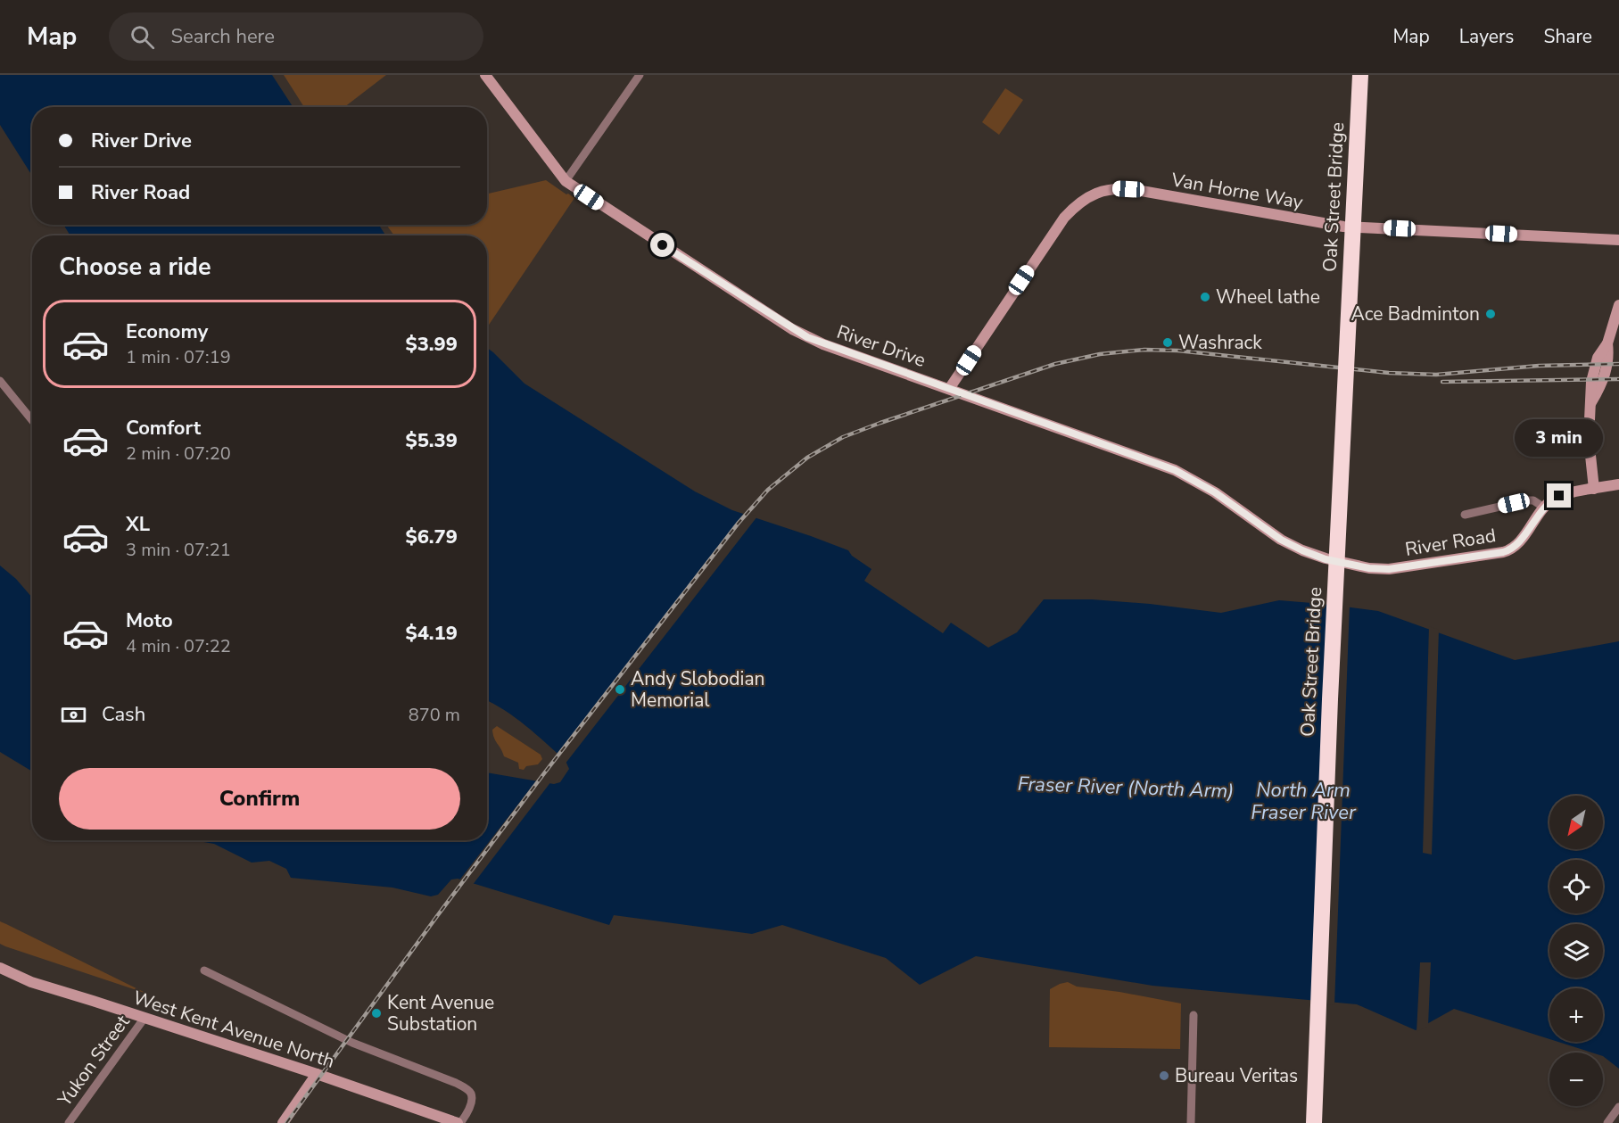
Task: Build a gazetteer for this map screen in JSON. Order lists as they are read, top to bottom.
{
  "streets": {
    "highway": ["Oak Street Bridge"],
    "street": [
      "Van Horne Way",
      "River Drive",
      "River Road",
      "West Kent Avenue North",
      "Yukon Street"
    ]
  },
  "crossings": [
    ["Van Horne Way", "River Drive"],
    ["River Drive", "River Road"],
    ["West Kent Avenue North", "Yukon Street"]
  ],
  "water": ["Fraser River (North Arm)", "North Arm Fraser River"],
  "places": [
    "Wheel lathe",
    "Ace Badminton",
    "Washrack",
    "Andy Slobodian Memorial",
    "Kent Avenue Substation",
    "Bureau Veritas"
  ],
  "north": "bottom left",
  "page": {
    "header": "Map",
    "search": "Search here",
    "nav": ["Map", "Layers", "Share"],
    "banner": ["River Drive", "River Road"],
    "heading": "Choose a ride",
    "list": [
      {
        "name": "Economy",
        "note": "1 min · 07:19",
        "value": "$3.99"
      },
      {
        "name": "Comfort",
        "note": "2 min · 07:20",
        "value": "$5.39"
      },
      {
        "name": "XL",
        "note": "3 min · 07:21",
        "value": "$6.79"
      },
      {
        "name": "Moto",
        "note": "4 min · 07:22",
        "value": "$4.19"
      }
    ],
    "bubble": "3 min",
    "pay": ["Cash", "870 m"],
    "buttons": "Confirm",
    "map_buttons": ["+", "−"]
  }
}
